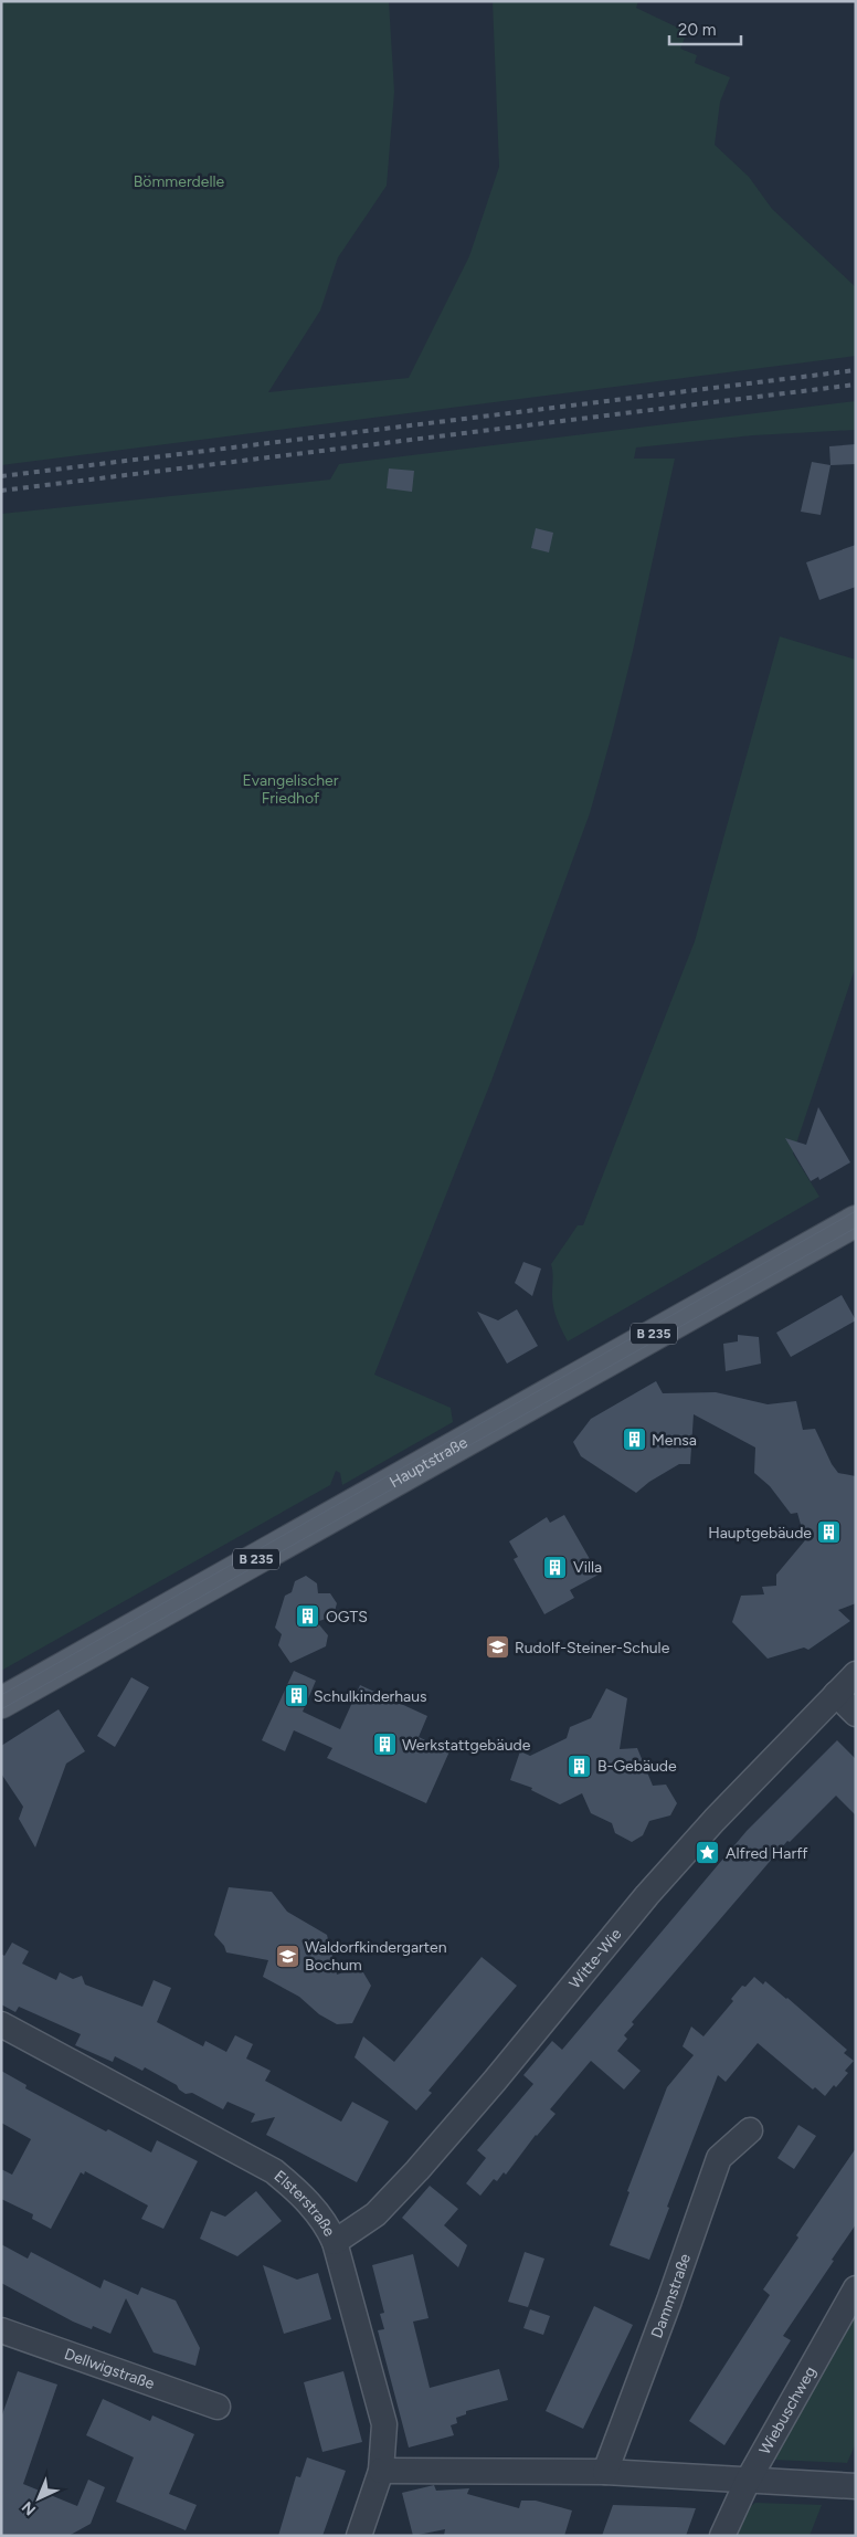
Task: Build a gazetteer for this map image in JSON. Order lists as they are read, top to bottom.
{
  "streets": {
    "main road": ["B 235", "Hauptstraße"],
    "street": [
      "Witte-Wie",
      "Elsterstraße",
      "Dammstraße",
      "Dellwigstraße",
      "Wiebuschweg"
    ]
  },
  "crossings": [
    ["Witte-Wie", "Elsterstraße"]
  ],
  "parks": ["Bömmerdelle", "Evangelischer Friedhof"],
  "places": {
    "building": [
      "Mensa",
      "Hauptgebäude",
      "Villa",
      "OGTS",
      "Schulkinderhaus",
      "Werkstattgebäude",
      "B-Gebäude"
    ],
    "school or university": ["Rudolf-Steiner-Schule", "Waldorfkindergarten Bochum"],
    "place": ["Alfred Harff"]
  },
  "scale_bar": "20 m",
  "north": "bottom left"
}
